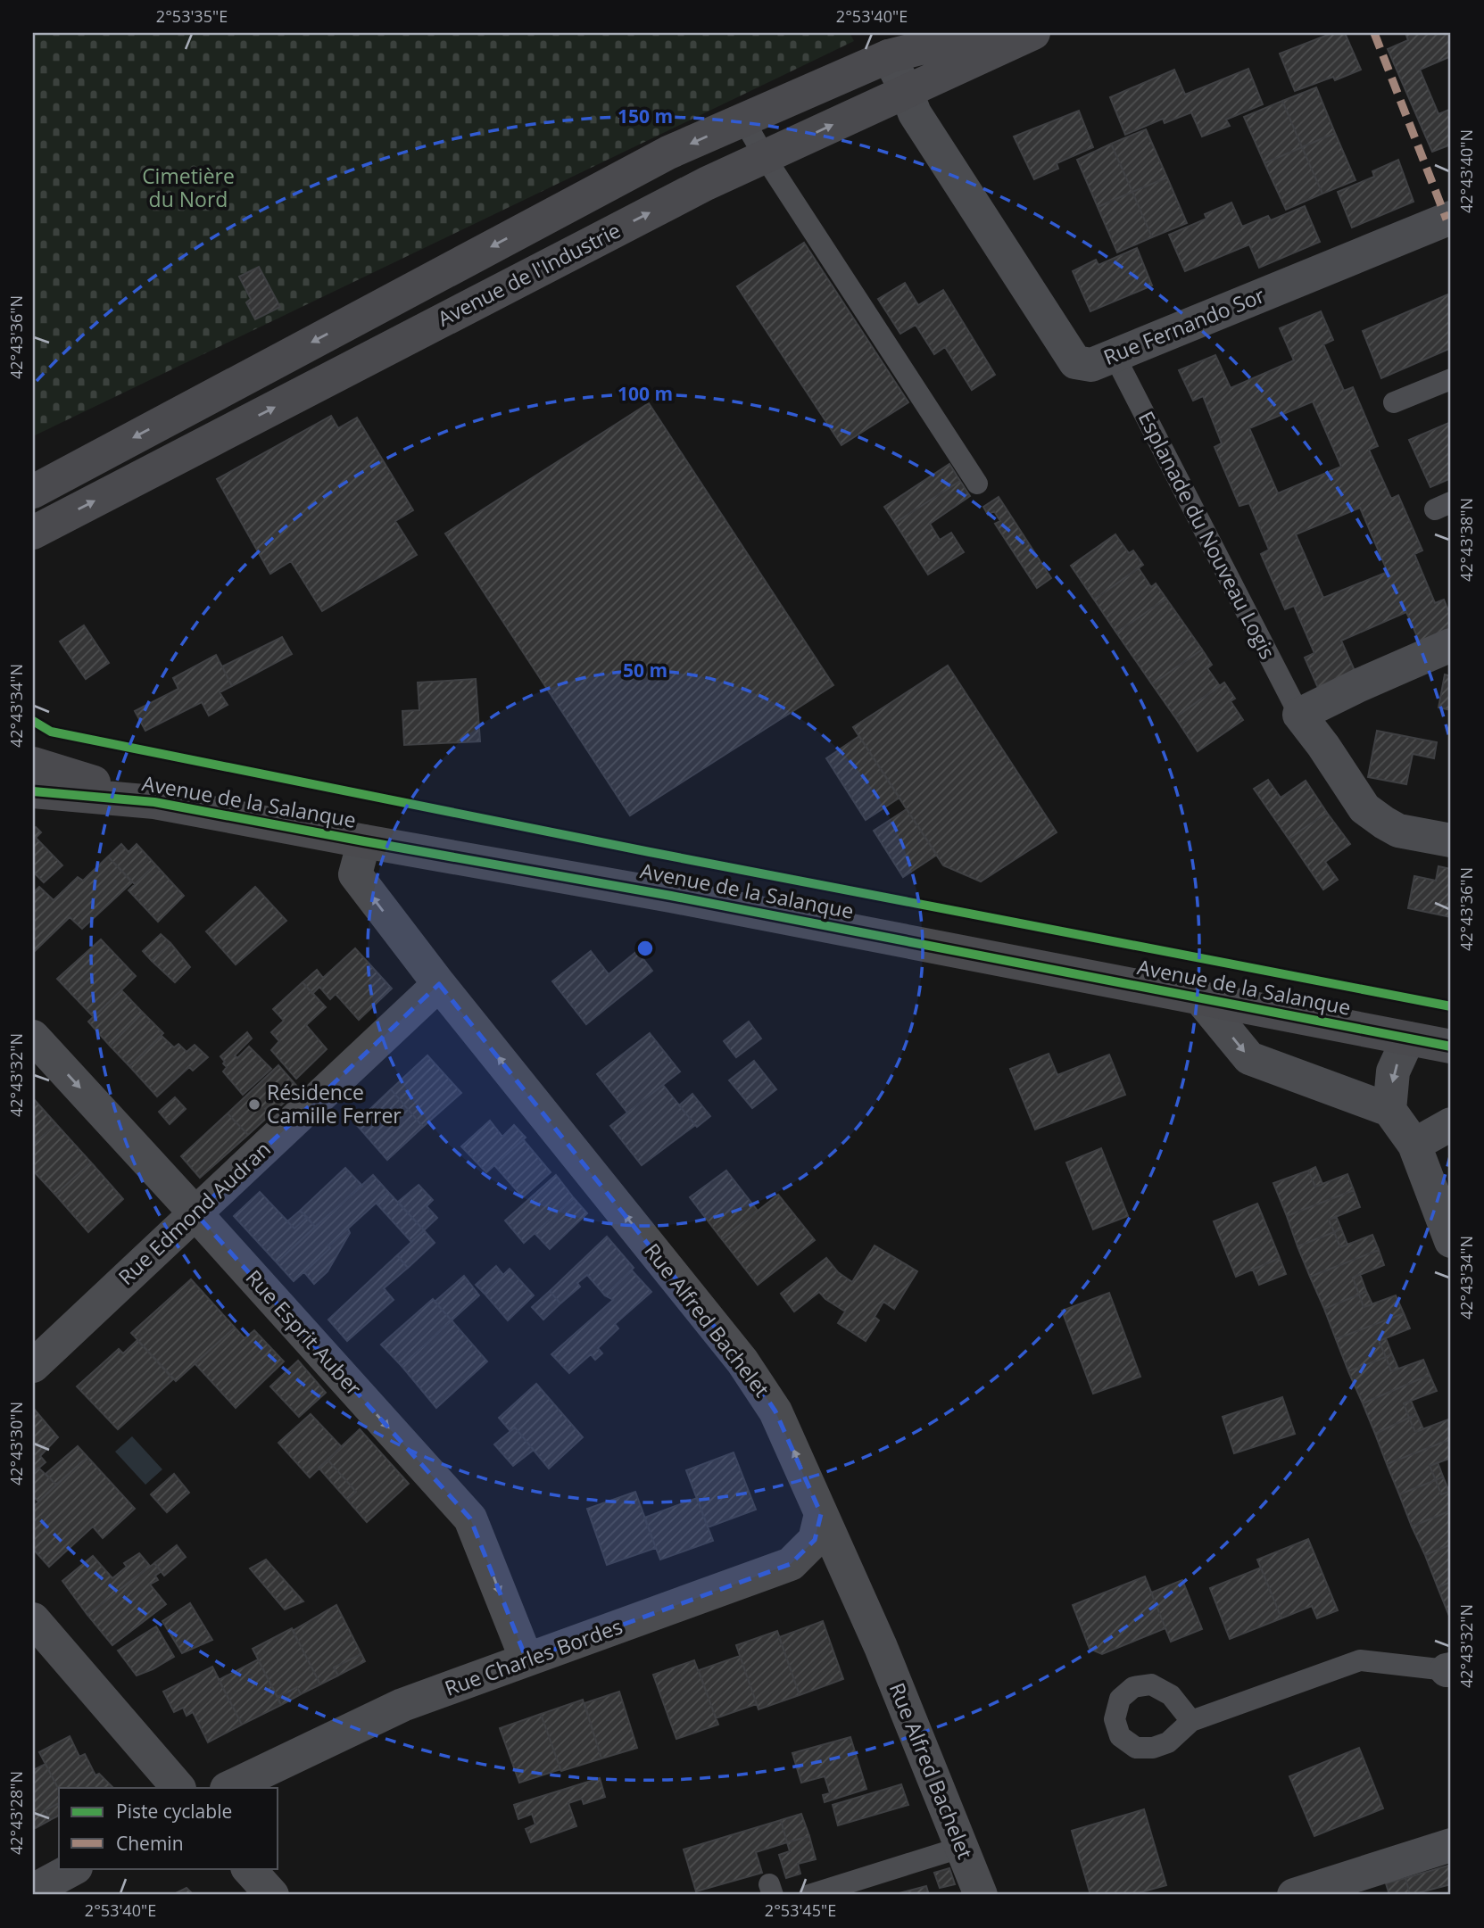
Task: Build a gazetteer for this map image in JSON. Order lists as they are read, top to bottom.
{
  "streets": {
    "street": [
      "Avenue de l'Industrie",
      "Rue Fernando Sor",
      "Avenue de la Salanque",
      "Rue Edmond Audran",
      "Rue Alfred Bachelet",
      "Rue Esprit Auber",
      "Rue Charles Bordes"
    ],
    "lane": ["Esplanade du Nouveau Logis"]
  },
  "crossings": [
    ["Avenue de l'Industrie", "Rue Fernando Sor"],
    ["Rue Fernando Sor", "Esplanade du Nouveau Logis"],
    ["Avenue de la Salanque", "Rue Alfred Bachelet"],
    ["Rue Edmond Audran", "Rue Alfred Bachelet"],
    ["Rue Edmond Audran", "Rue Esprit Auber"],
    ["Rue Alfred Bachelet", "Rue Charles Bordes"],
    ["Rue Esprit Auber", "Rue Charles Bordes"]
  ],
  "one_way": ["Rue Alfred Bachelet", "Rue Esprit Auber"],
  "parks": ["Cimetière du Nord"],
  "places": ["Résidence Camille Ferrer"],
  "legend": ["Piste cyclable", "Chemin"],
  "coordinates": [
    "2°53'35\"E",
    "2°53'40\"E",
    "42°43'40\"N",
    "42°43'36\"N",
    "42°43'38\"N",
    "42°43'34\"N",
    "42°43'32\"N",
    "42°43'30\"N",
    "42°43'28\"N",
    "2°53'45\"E"
  ],
  "rings": ["150 m", "100 m", "50 m"]
}
